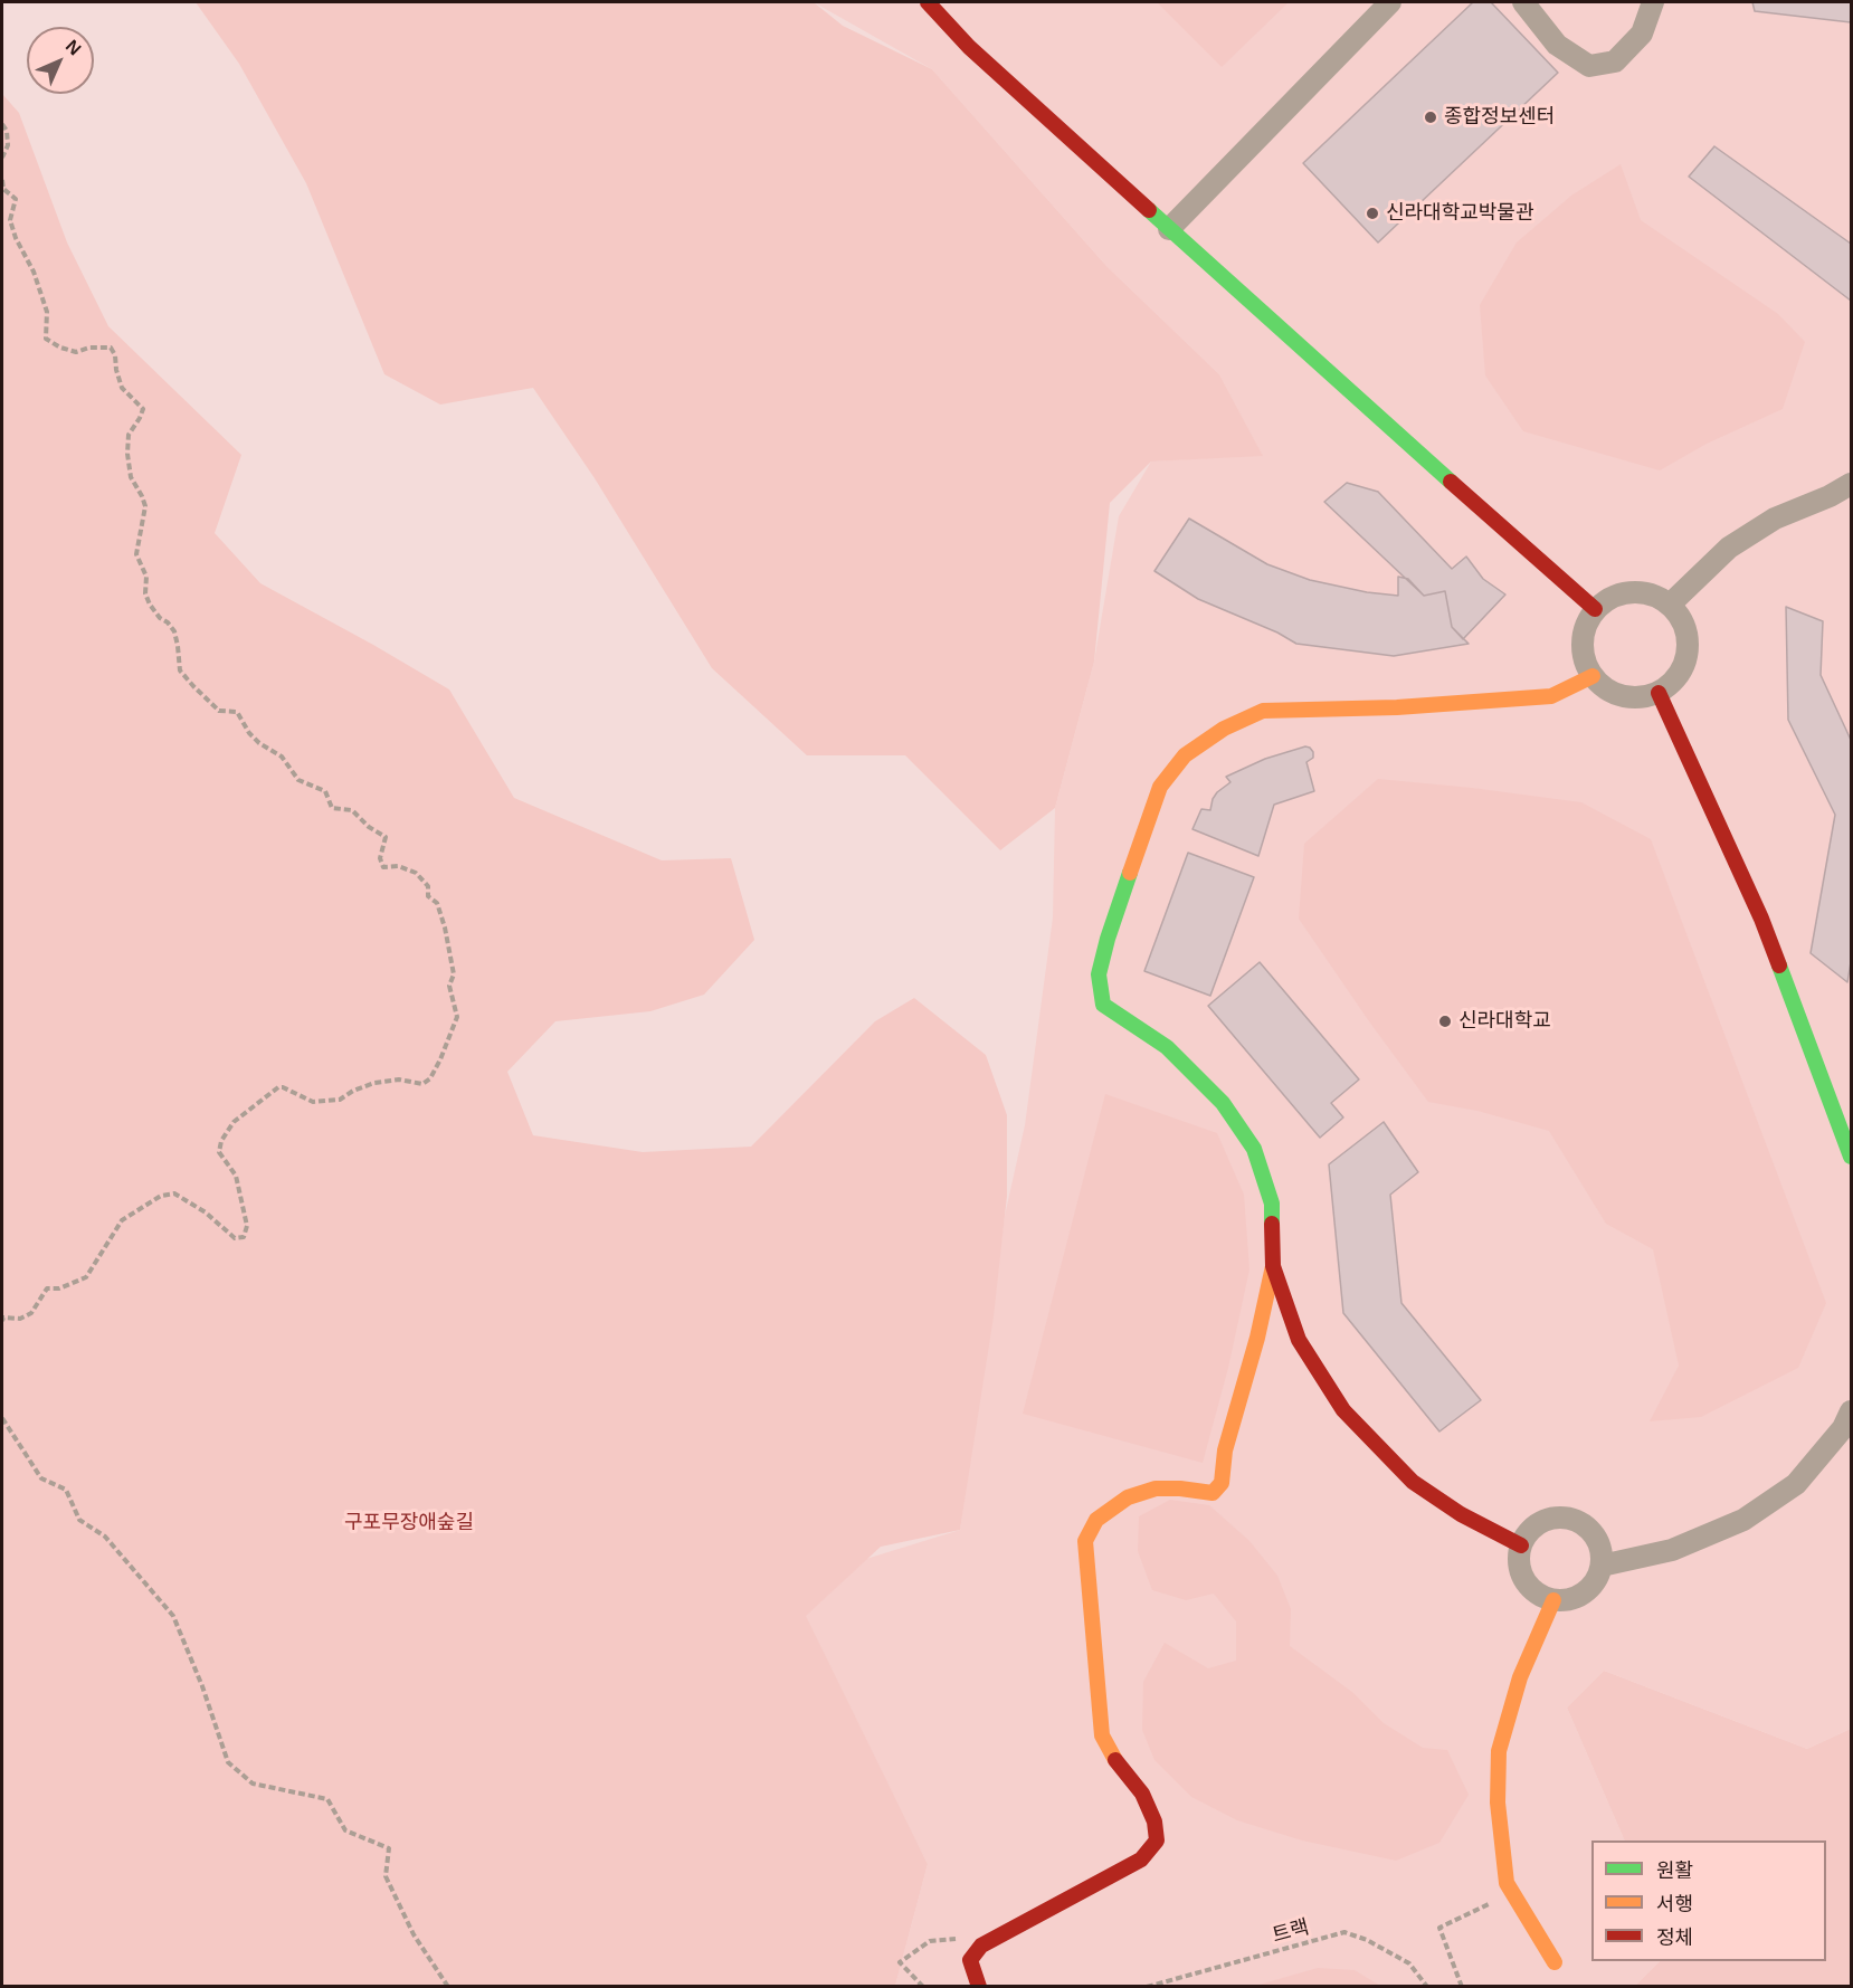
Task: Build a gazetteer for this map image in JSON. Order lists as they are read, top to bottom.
{
  "streets": {
    "path": ["트랙"]
  },
  "parks": ["구포무장애숲길"],
  "places": ["종합정보센터", "신라대학교박물관", "신라대학교"],
  "legend": ["원활", "서행", "정체"],
  "north": "top right"
}
